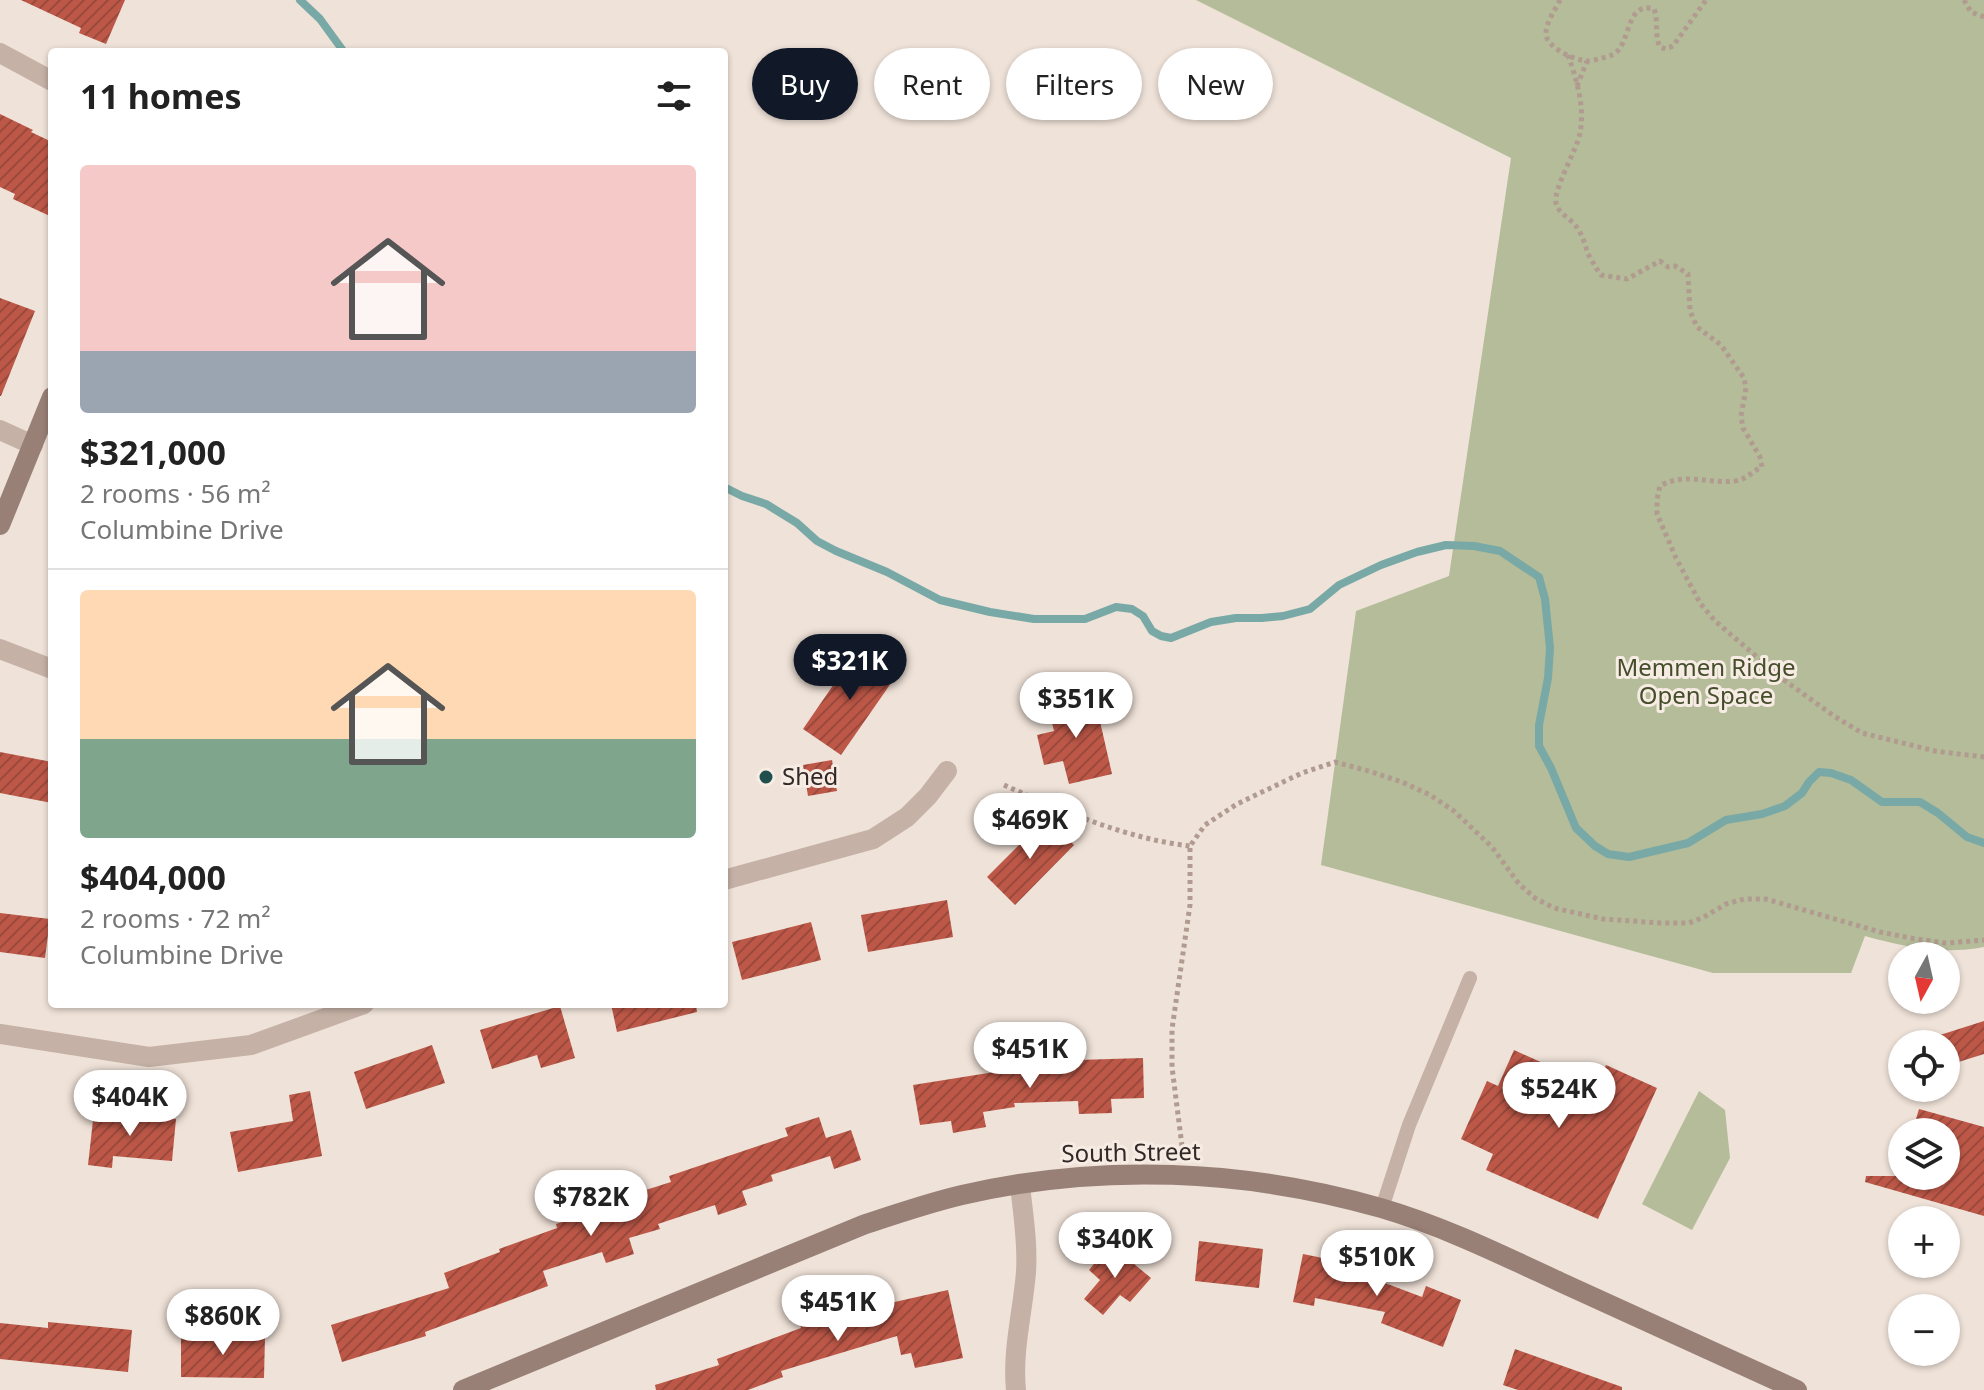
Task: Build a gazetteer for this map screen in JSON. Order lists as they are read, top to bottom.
{
  "streets": {
    "street": ["South Street"]
  },
  "parks": ["Memmen Ridge Open Space"],
  "places": ["Shed"],
  "north": "bottom",
  "page": {
    "chip": [
      "Buy",
      "Rent",
      "Filters",
      "New"
    ],
    "heading": "11 homes",
    "list": [
      {
        "name": "$321,000",
        "note": "2 rooms · 56 m² · Columbine Drive"
      },
      {
        "name": "$404,000",
        "note": "2 rooms · 72 m² · Columbine Drive"
      }
    ],
    "price": [
      "$321K",
      "$351K",
      "$469K",
      "$451K",
      "$524K",
      "$404K",
      "$782K",
      "$340K",
      "$510K",
      "$451K",
      "$860K"
    ],
    "map_buttons": ["+", "−"]
  }
}
